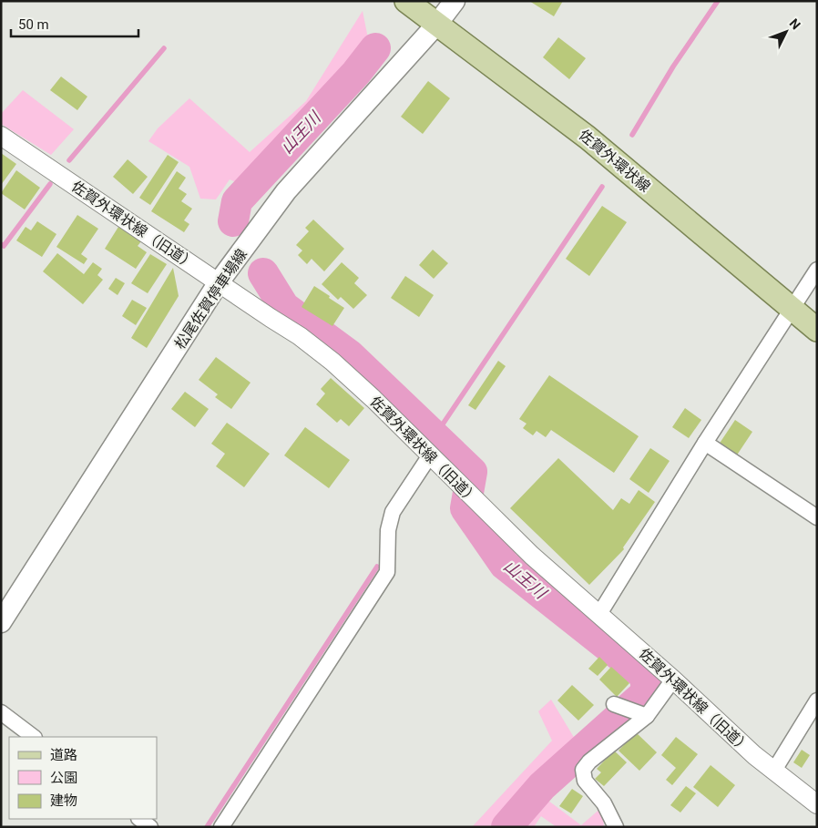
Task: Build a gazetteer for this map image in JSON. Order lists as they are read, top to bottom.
{
  "streets": {
    "main road": ["佐賀外環状線", "松尾佐賀停車場線"],
    "street": ["佐賀外環状線（旧道）"]
  },
  "crossings": [
    ["佐賀外環状線", "松尾佐賀停車場線"],
    ["佐賀外環状線（旧道）", "松尾佐賀停車場線"]
  ],
  "water": ["山王川"],
  "legend": ["道路", "公園", "建物"],
  "scale_bar": "50 m",
  "north": "top right"
}
